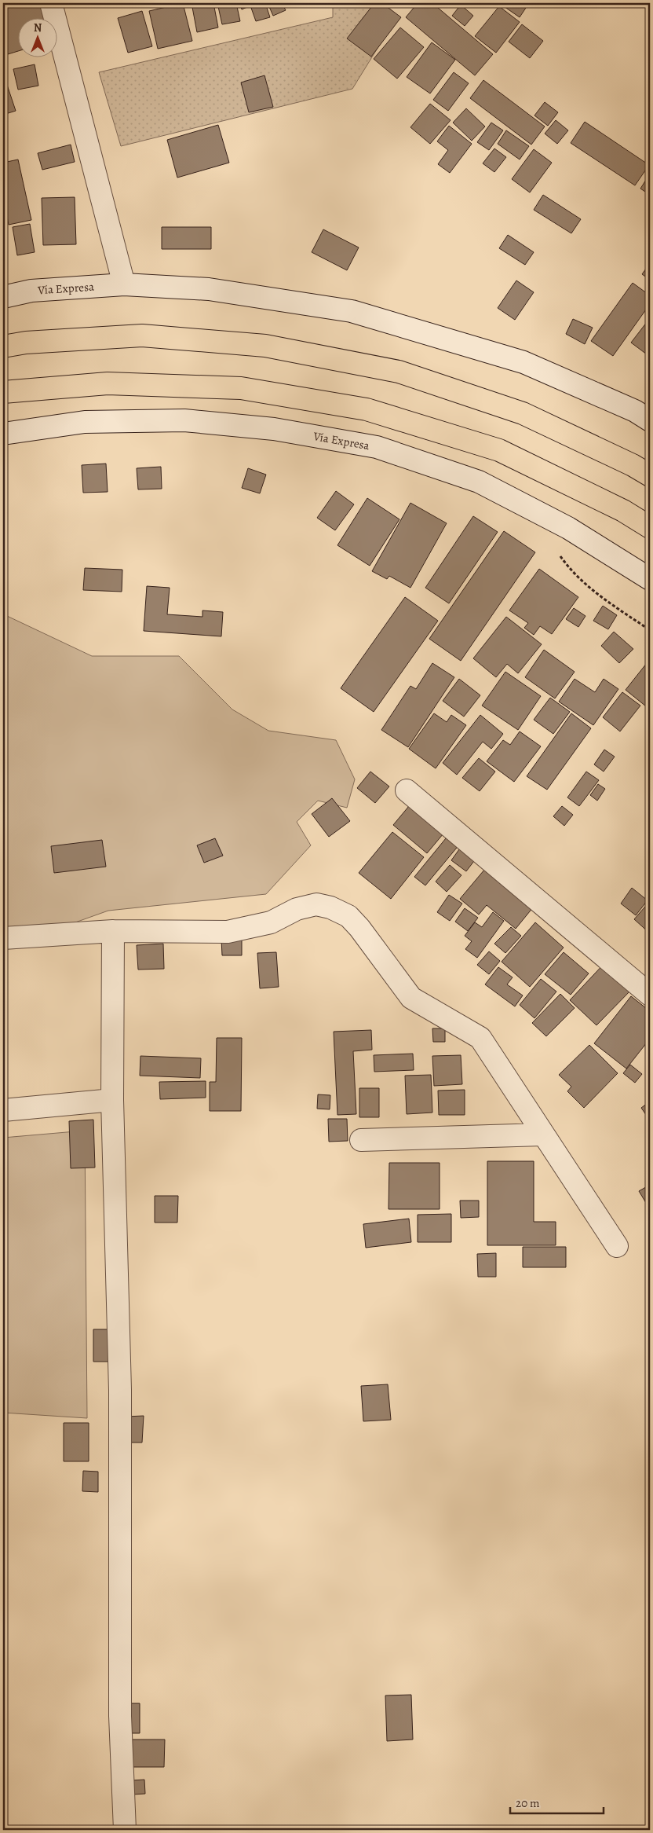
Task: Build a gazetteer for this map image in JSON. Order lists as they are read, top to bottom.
{
  "streets": {
    "street": ["Vía Expresa"]
  },
  "scale_bar": "20 m",
  "north": "top"
}
